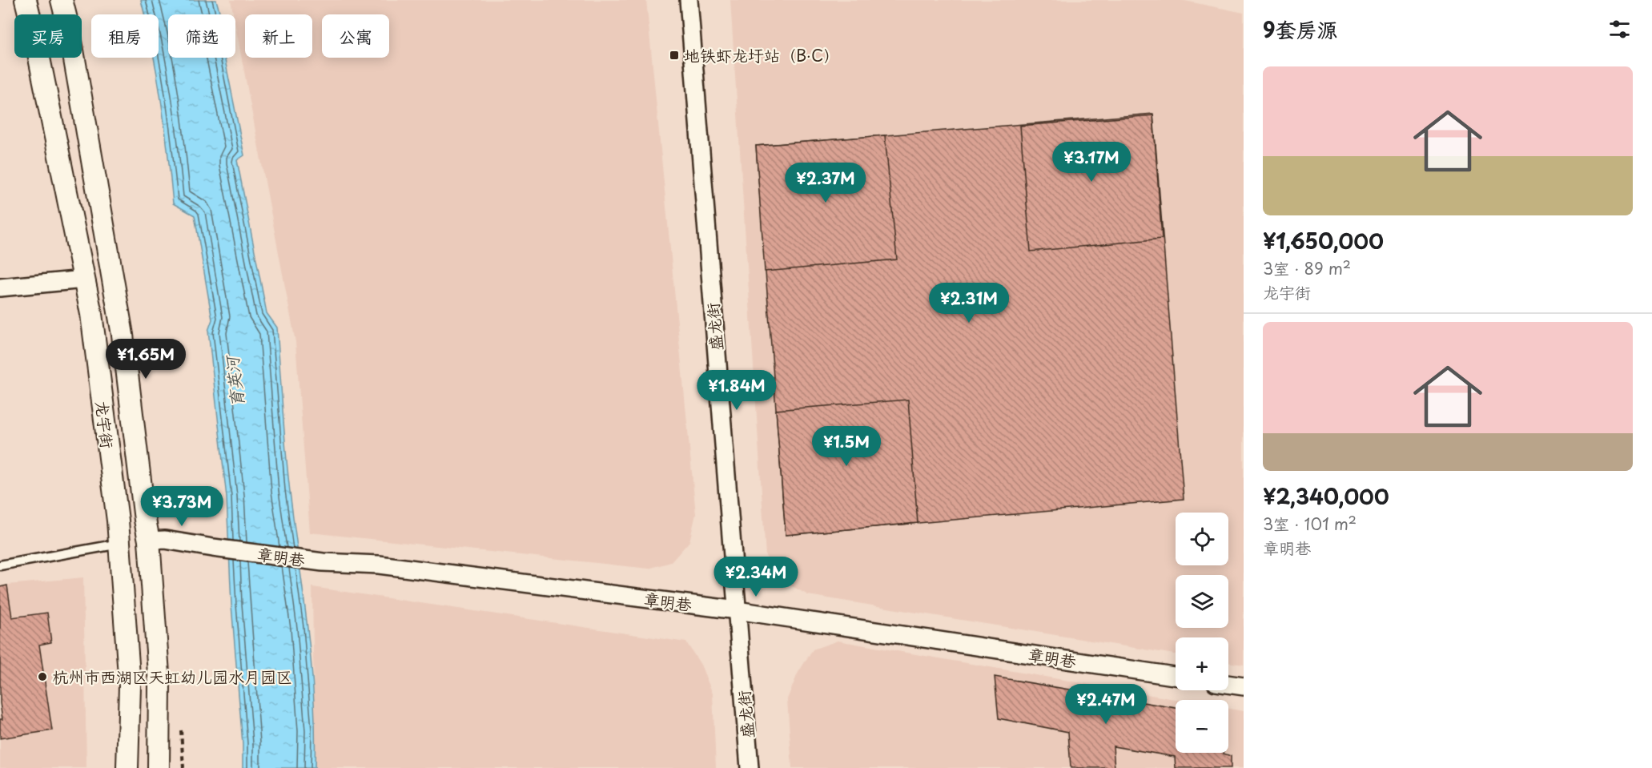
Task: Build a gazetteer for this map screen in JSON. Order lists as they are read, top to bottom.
{
  "streets": {
    "street": ["盛龙街", "龙宇街", "章明巷"]
  },
  "crossings": [
    ["盛龙街", "章明巷"],
    ["龙宇街", "章明巷"]
  ],
  "water": ["育英河"],
  "places": {
    "transit": ["地铁虾龙圩站（B·C）"],
    "other": ["杭州市西湖区天虹幼儿园水月园区"]
  },
  "page": {
    "heading": "9套房源",
    "chip": [
      "买房",
      "租房",
      "筛选",
      "新上",
      "公寓"
    ],
    "list": [
      {
        "name": "¥1,650,000",
        "note": "3室 · 89 m² · 龙宇街"
      },
      {
        "name": "¥2,340,000",
        "note": "3室 · 101 m² · 章明巷"
      }
    ],
    "price": [
      "¥3.17M",
      "¥2.37M",
      "¥2.31M",
      "¥1.65M",
      "¥1.84M",
      "¥1.5M",
      "¥3.73M",
      "¥2.34M",
      "¥2.47M"
    ],
    "map_buttons": ["+", "−"]
  }
}
